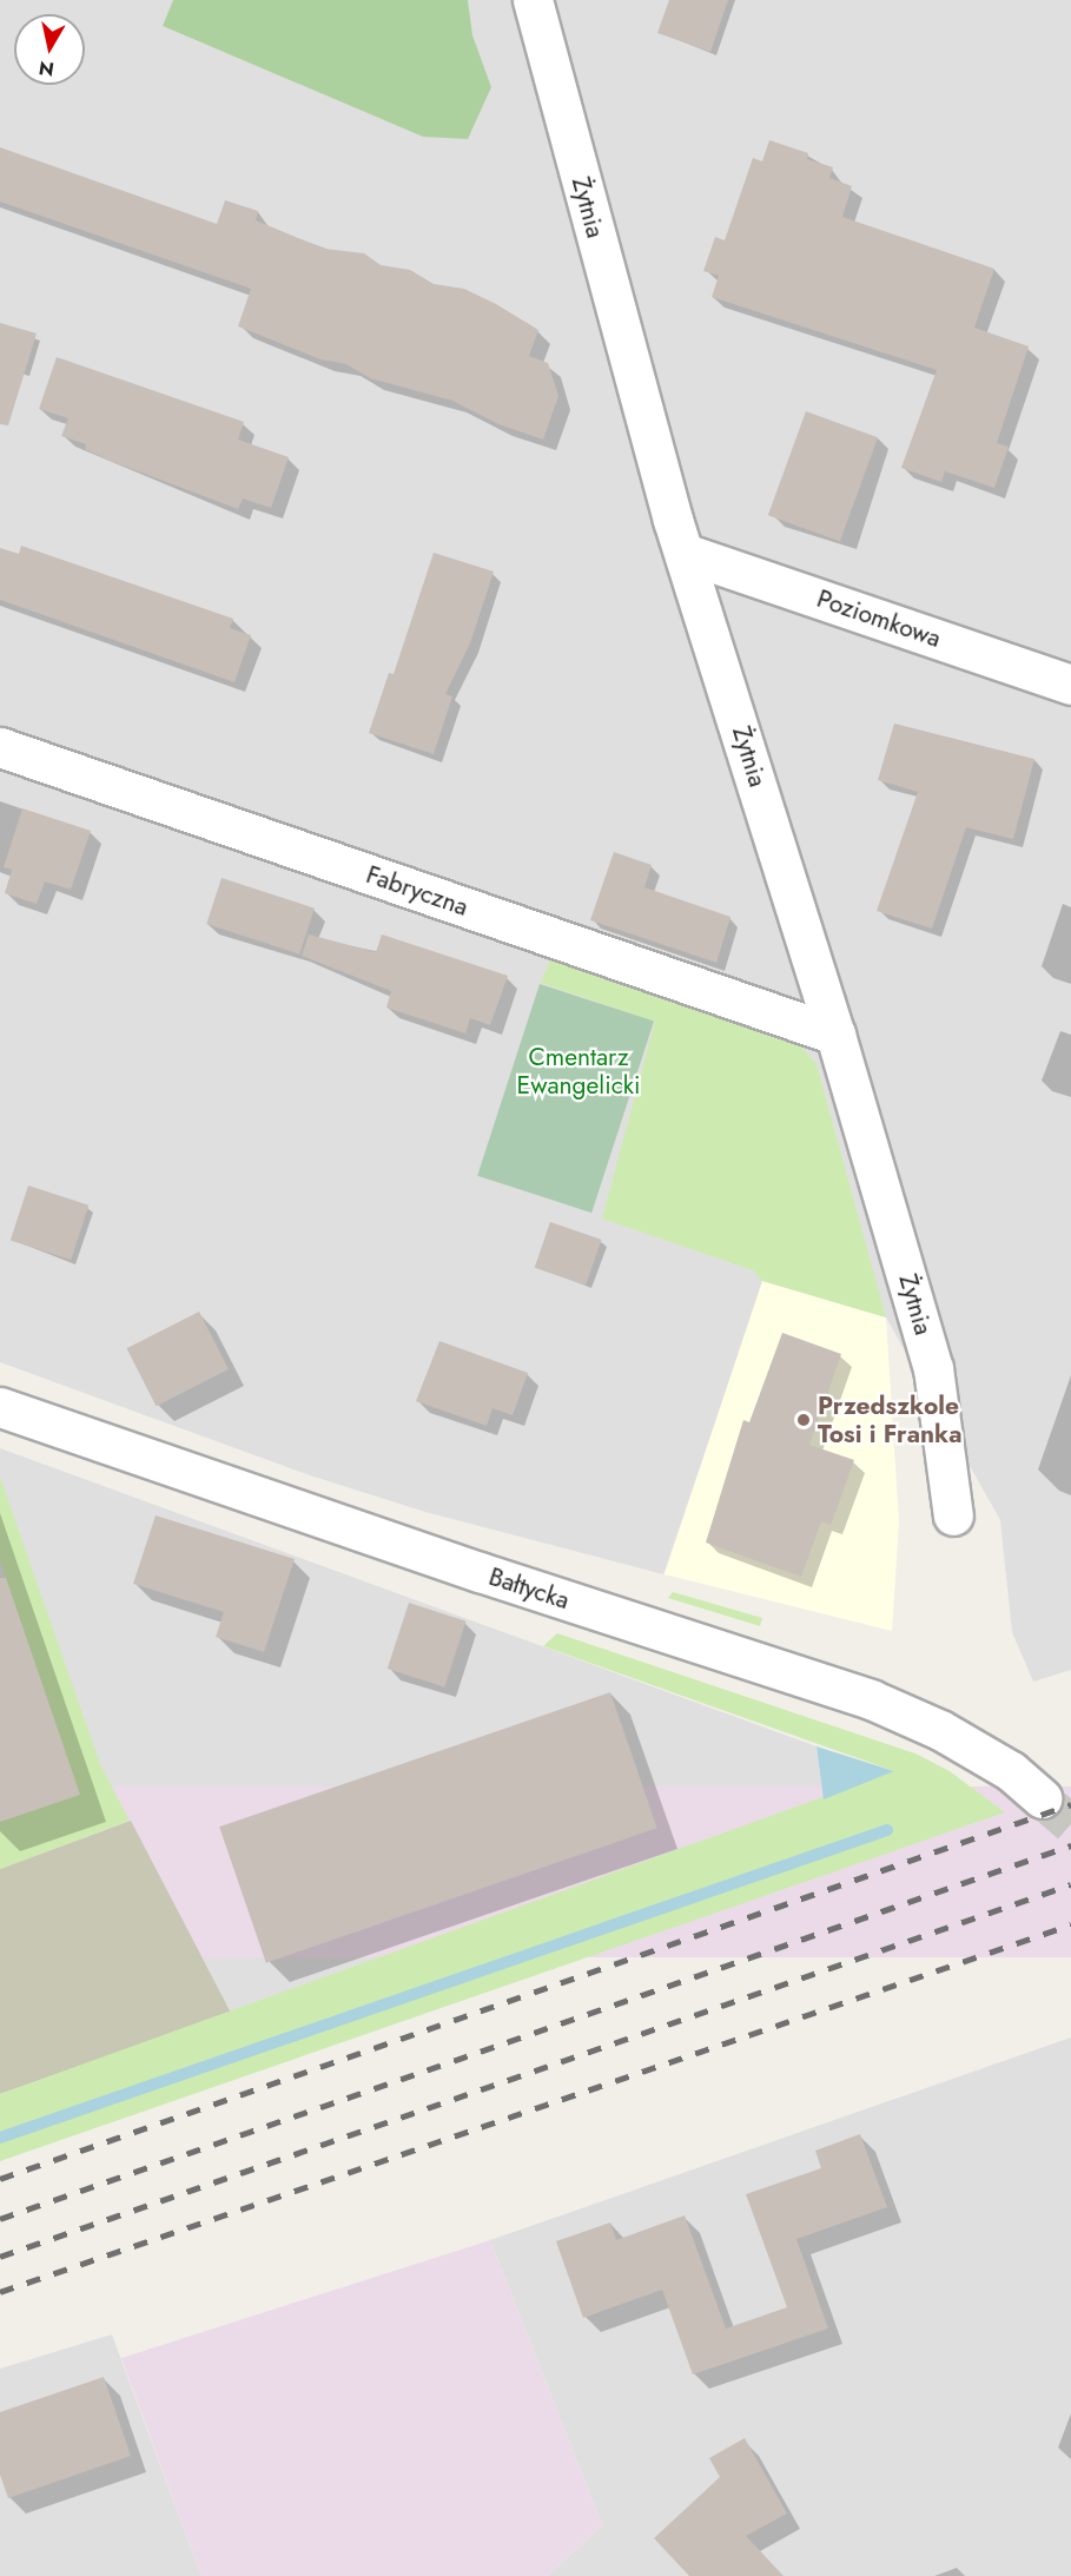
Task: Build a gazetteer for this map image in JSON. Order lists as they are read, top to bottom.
{
  "streets": {
    "street": [
      "Żytnia",
      "Poziomkowa",
      "Fabryczna",
      "Bałtycka"
    ]
  },
  "crossings": [
    ["Żytnia", "Poziomkowa"],
    ["Żytnia", "Fabryczna"]
  ],
  "parks": ["Cmentarz Ewangelicki"],
  "places": ["Przedszkole Tosi i Franka"],
  "north": "bottom"
}
